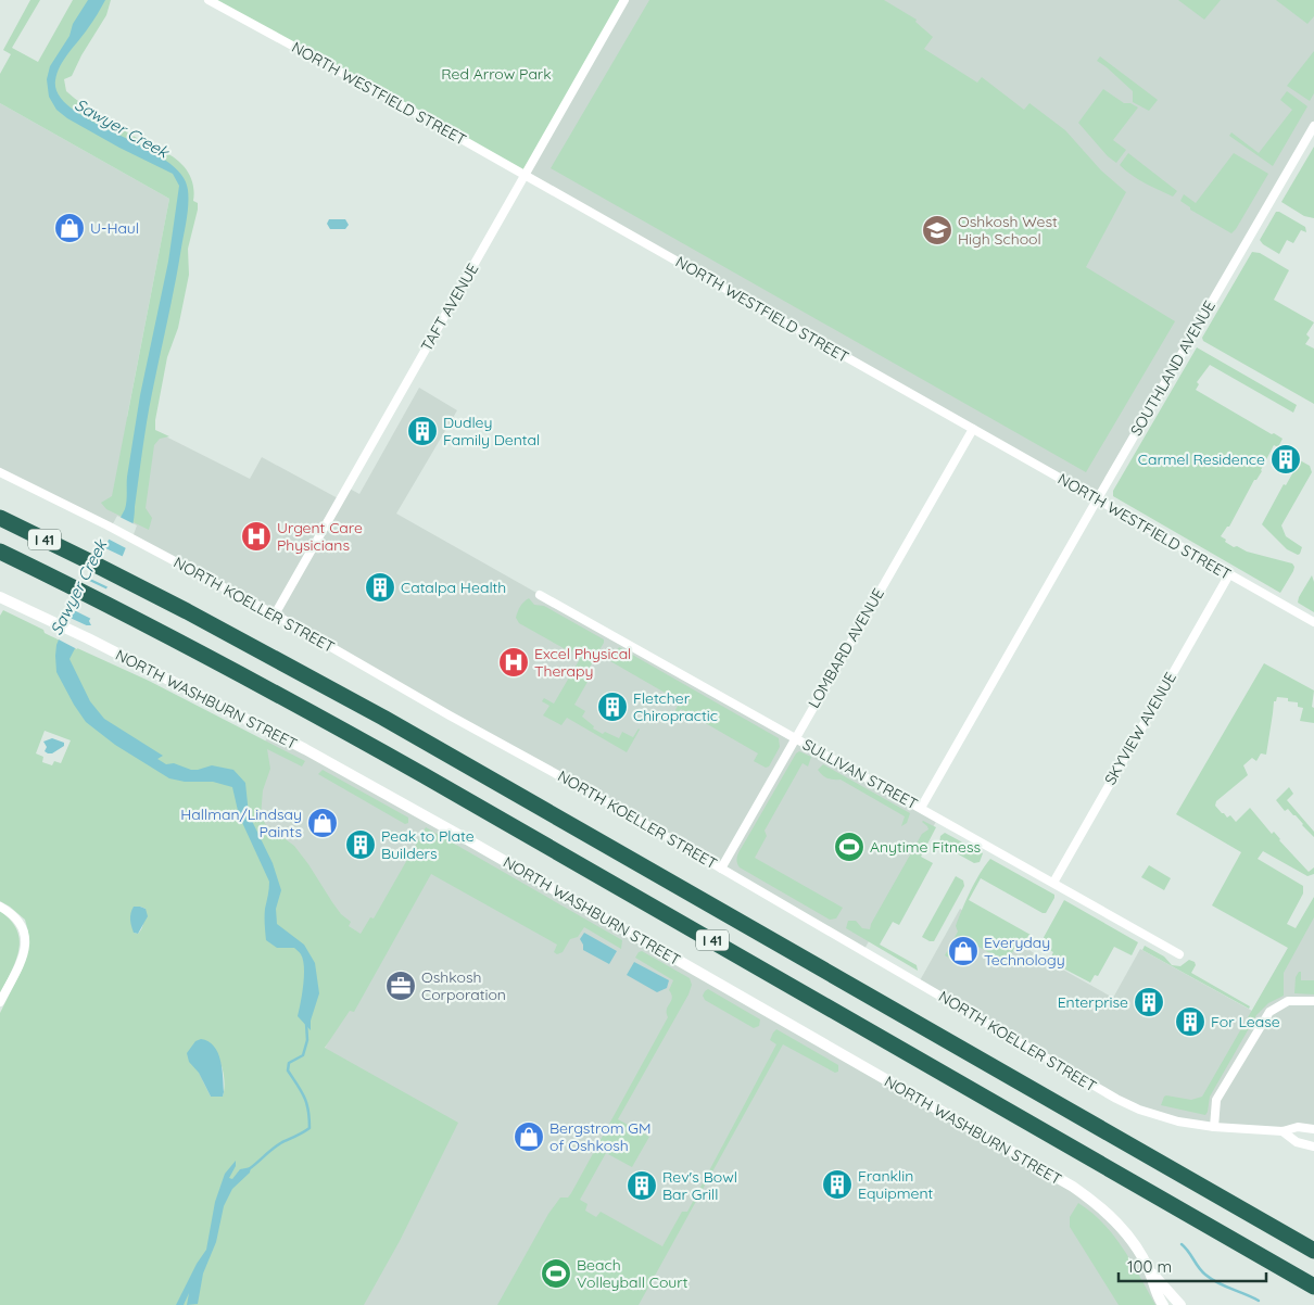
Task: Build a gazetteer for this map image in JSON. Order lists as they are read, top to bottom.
{
  "streets": {
    "highway": ["I 41"],
    "street": [
      "NORTH WESTFIELD STREET",
      "TAFT AVENUE",
      "SOUTHLAND AVENUE",
      "NORTH KOELLER STREET",
      "LOMBARD AVENUE",
      "NORTH WASHBURN STREET",
      "SKYVIEW AVENUE",
      "SULLIVAN STREET"
    ]
  },
  "crossings": [
    ["NORTH WESTFIELD STREET", "TAFT AVENUE"],
    ["NORTH WESTFIELD STREET", "SOUTHLAND AVENUE"],
    ["NORTH WESTFIELD STREET", "LOMBARD AVENUE"],
    ["NORTH WESTFIELD STREET", "SKYVIEW AVENUE"],
    ["TAFT AVENUE", "NORTH KOELLER STREET"],
    ["SOUTHLAND AVENUE", "SULLIVAN STREET"],
    ["NORTH KOELLER STREET", "LOMBARD AVENUE"],
    ["LOMBARD AVENUE", "SULLIVAN STREET"],
    ["SKYVIEW AVENUE", "SULLIVAN STREET"]
  ],
  "water": ["Sawyer Creek"],
  "parks": ["Red Arrow Park"],
  "places": {
    "shop": [
      "U-Haul",
      "Hallman/Lindsay Paints",
      "Everyday Technology",
      "Bergstrom GM of Oshkosh"
    ],
    "school or university": ["Oshkosh West High School"],
    "building": [
      "Dudley Family Dental",
      "Carmel Residence",
      "Catalpa Health",
      "Fletcher Chiropractic",
      "Peak to Plate Builders",
      "Enterprise",
      "For Lease",
      "Franklin Equipment",
      "Rev's Bowl Bar Grill"
    ],
    "hospital": ["Urgent Care Physicians", "Excel Physical Therapy"],
    "sports": ["Anytime Fitness", "Beach Volleyball Court"],
    "office": ["Oshkosh Corporation"]
  },
  "scale_bar": "100 m"
}
